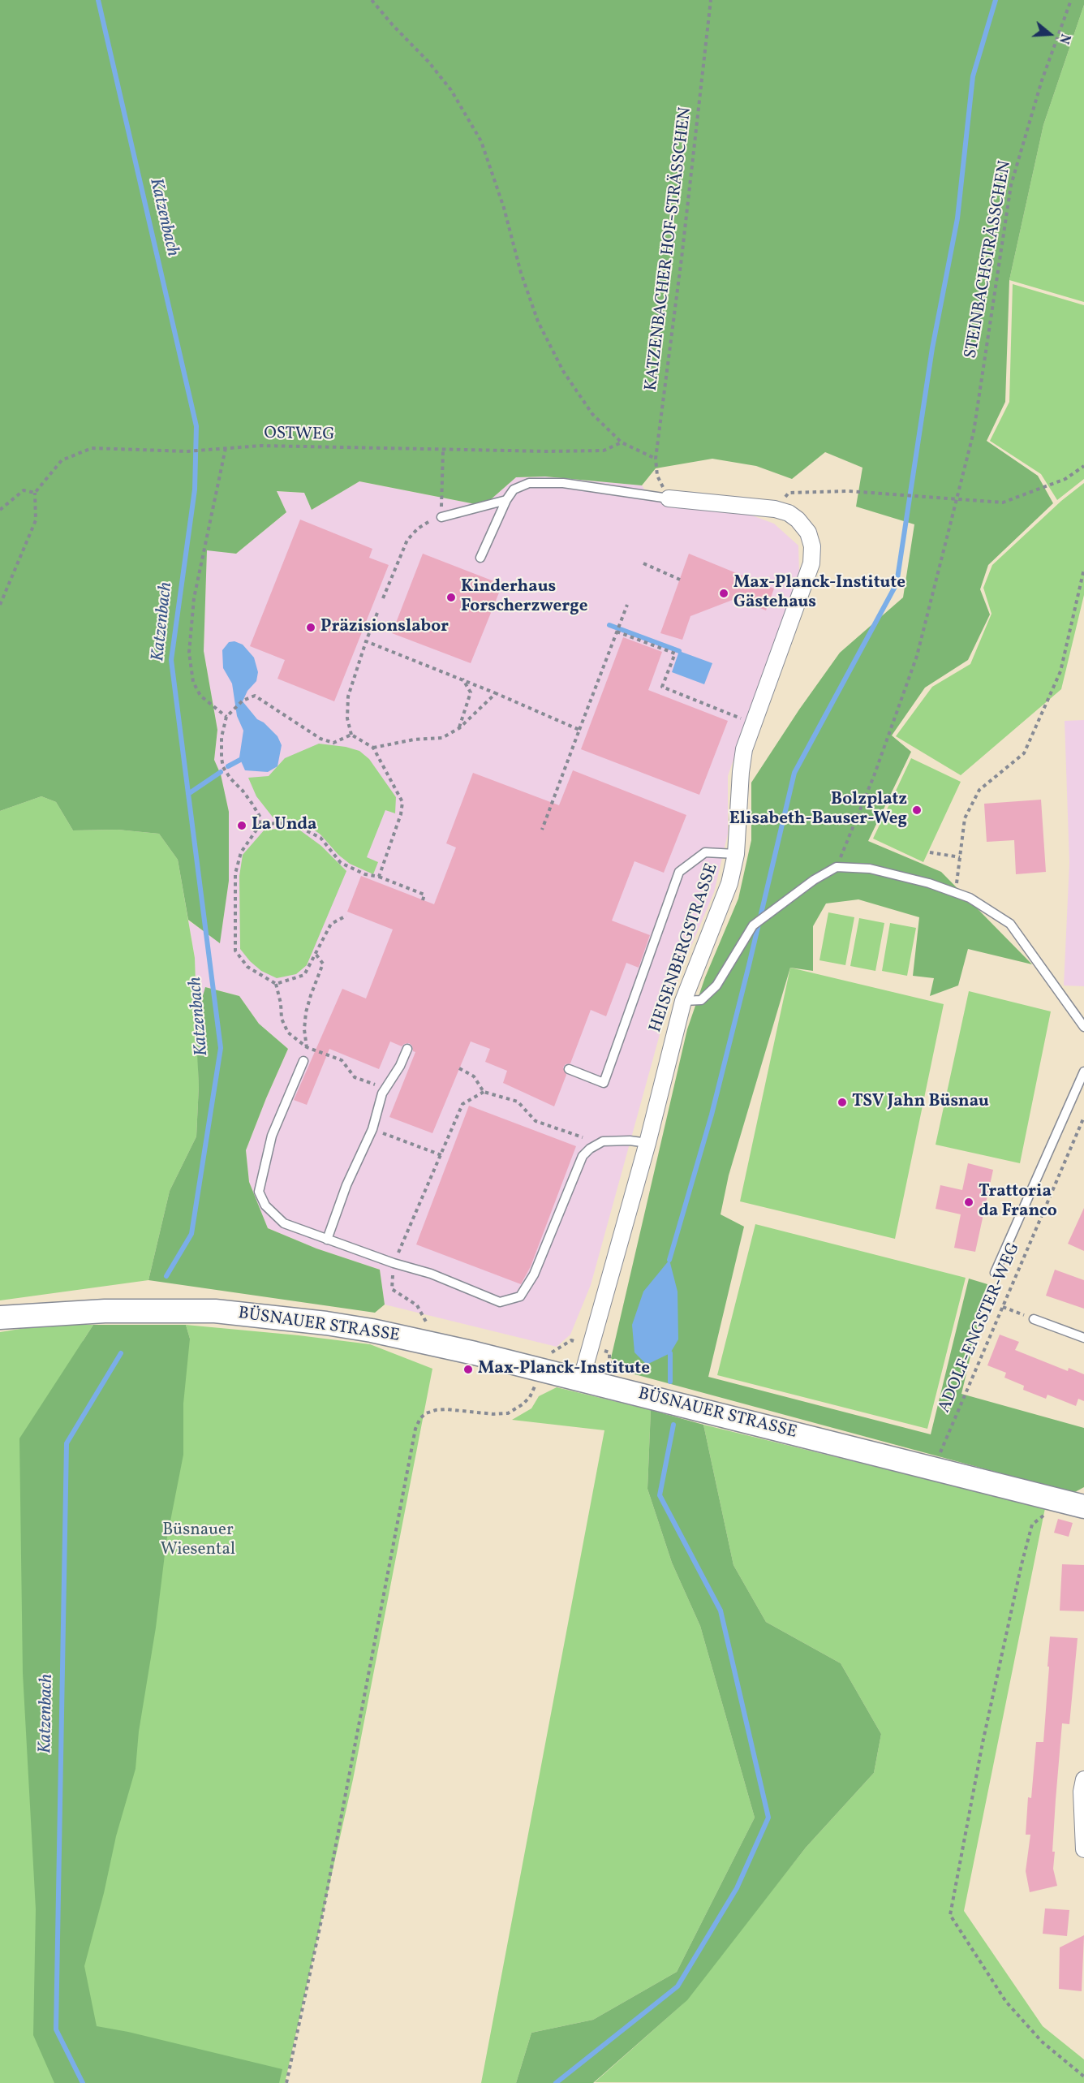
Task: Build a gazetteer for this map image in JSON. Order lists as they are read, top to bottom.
{
  "streets": {
    "street": ["HEISENBERGSTRASSE", "BÜSNAUER STRASSE"],
    "path": [
      "KATZENBACHER HOF-STRÄSSCHEN",
      "STEINBACHSTRÄSSCHEN",
      "OSTWEG",
      "ADOLF-ENGSTER-WEG"
    ]
  },
  "crossings": [
    ["KATZENBACHER HOF-STRÄSSCHEN", "HEISENBERGSTRASSE"],
    ["HEISENBERGSTRASSE", "BÜSNAUER STRASSE"],
    ["BÜSNAUER STRASSE", "ADOLF-ENGSTER-WEG"]
  ],
  "water": ["Katzenbach"],
  "parks": ["Büsnauer Wiesental"],
  "places": [
    "Max-Planck-Institute Gästehaus",
    "Kinderhaus Forscherzwerge",
    "Präzisionslabor",
    "Bolzplatz Elisabeth-Bauser-Weg",
    "La Unda",
    "TSV Jahn Büsnau",
    "Trattoria da Franco",
    "Max-Planck-Institute"
  ],
  "north": "right"
}
